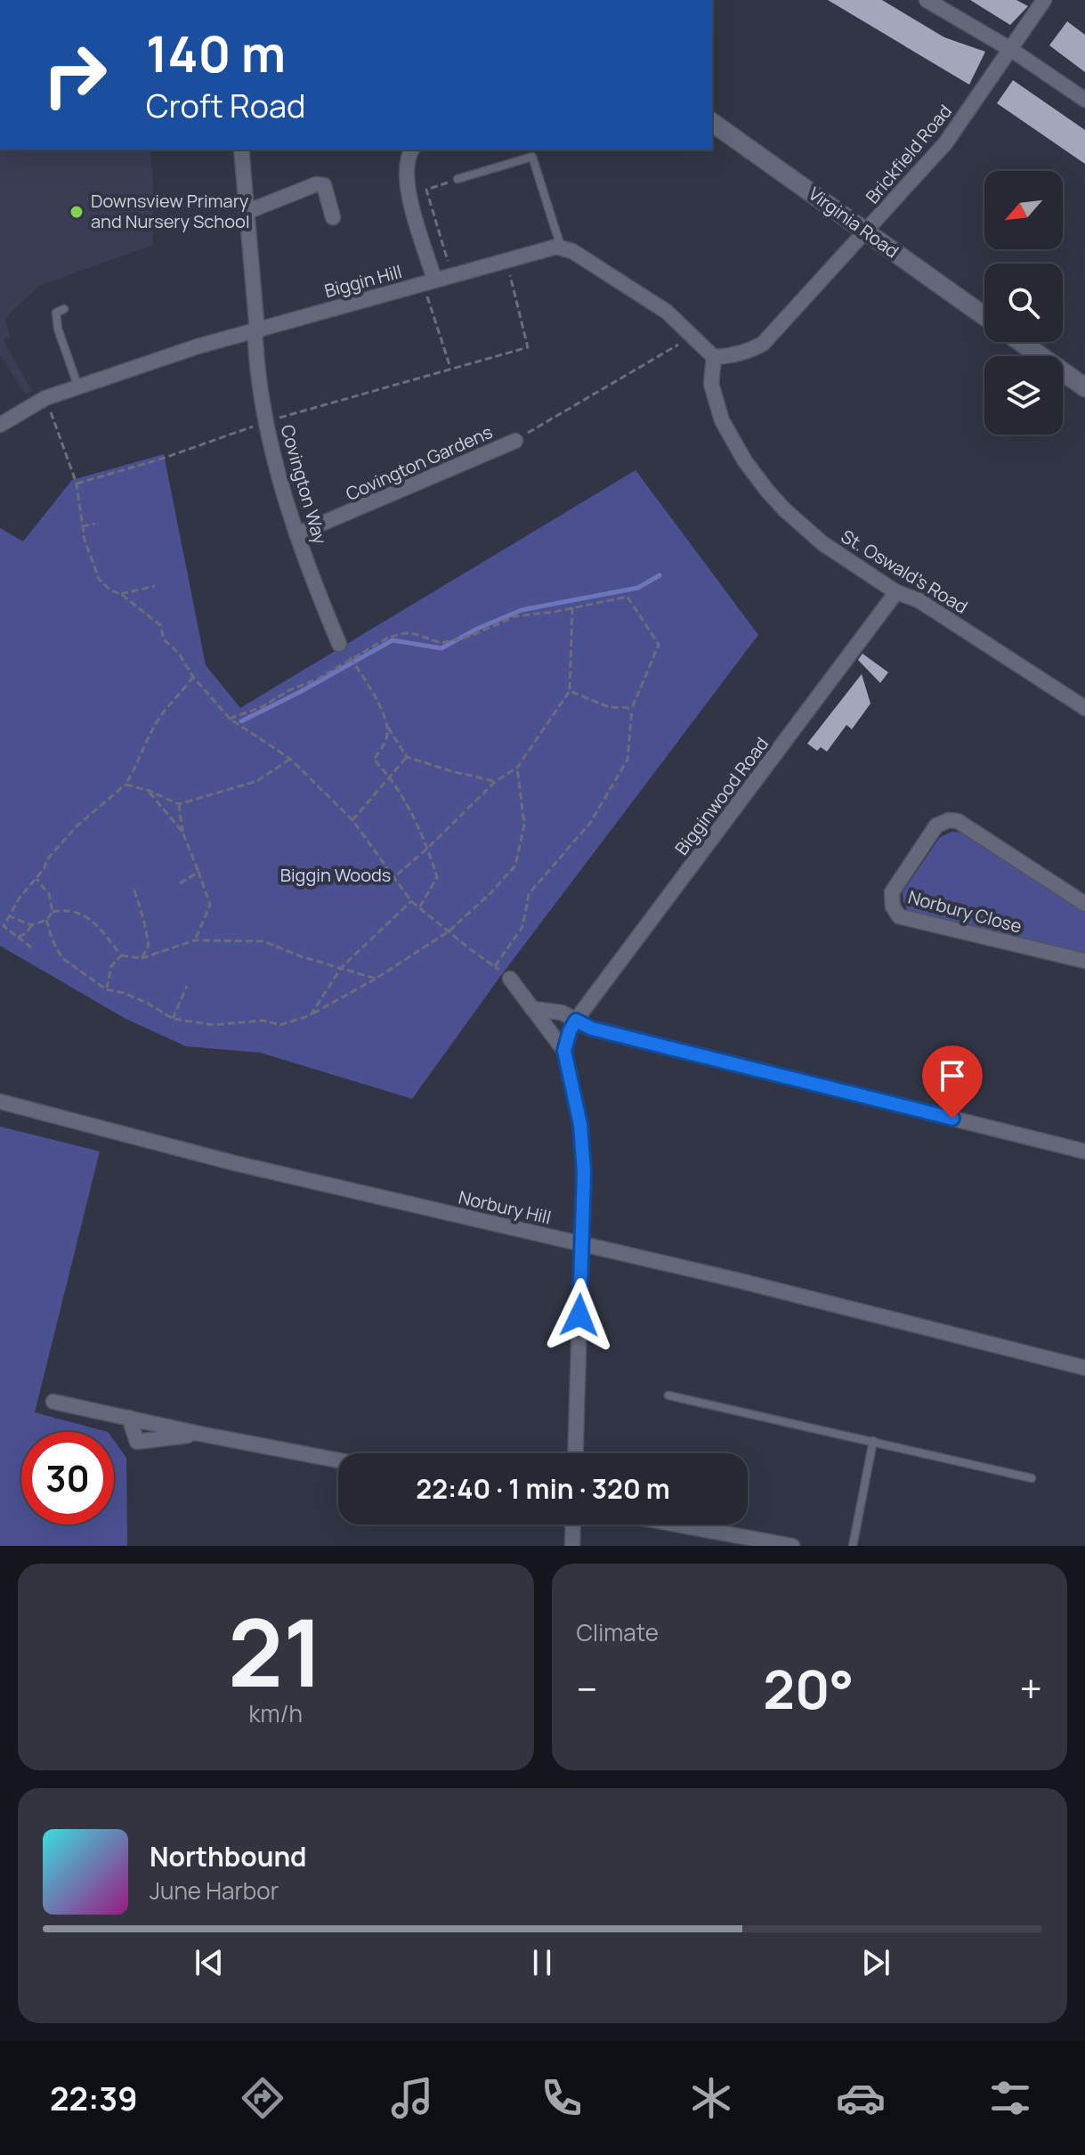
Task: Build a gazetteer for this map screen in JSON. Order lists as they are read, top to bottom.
{
  "streets": {
    "street": [
      "Brickfield Road",
      "Virginia Road",
      "Biggin Hill",
      "Covington Gardens",
      "Covington Way",
      "St. Oswald's Road",
      "Bigginwood Road",
      "Norbury Close",
      "Norbury Hill"
    ]
  },
  "crossings": [
    ["Brickfield Road", "Virginia Road"],
    ["Brickfield Road", "St. Oswald's Road"],
    ["Biggin Hill", "Covington Way"],
    ["Covington Gardens", "Covington Way"],
    ["St. Oswald's Road", "Bigginwood Road"]
  ],
  "parks": ["Biggin Woods"],
  "places": ["Downsview Primary and Nursery School"],
  "north": "bottom left",
  "page": {
    "turn": ["140 m", "Croft Road"],
    "limit": "30",
    "trip": "22:40 · 1 min · 320 m",
    "tile": [
      ["21", "km/h"],
      "Climate"
    ],
    "heat": ["−", "20°", "+"],
    "song": ["Northbound", "June Harbor"],
    "tabs": "22:39"
  }
}
